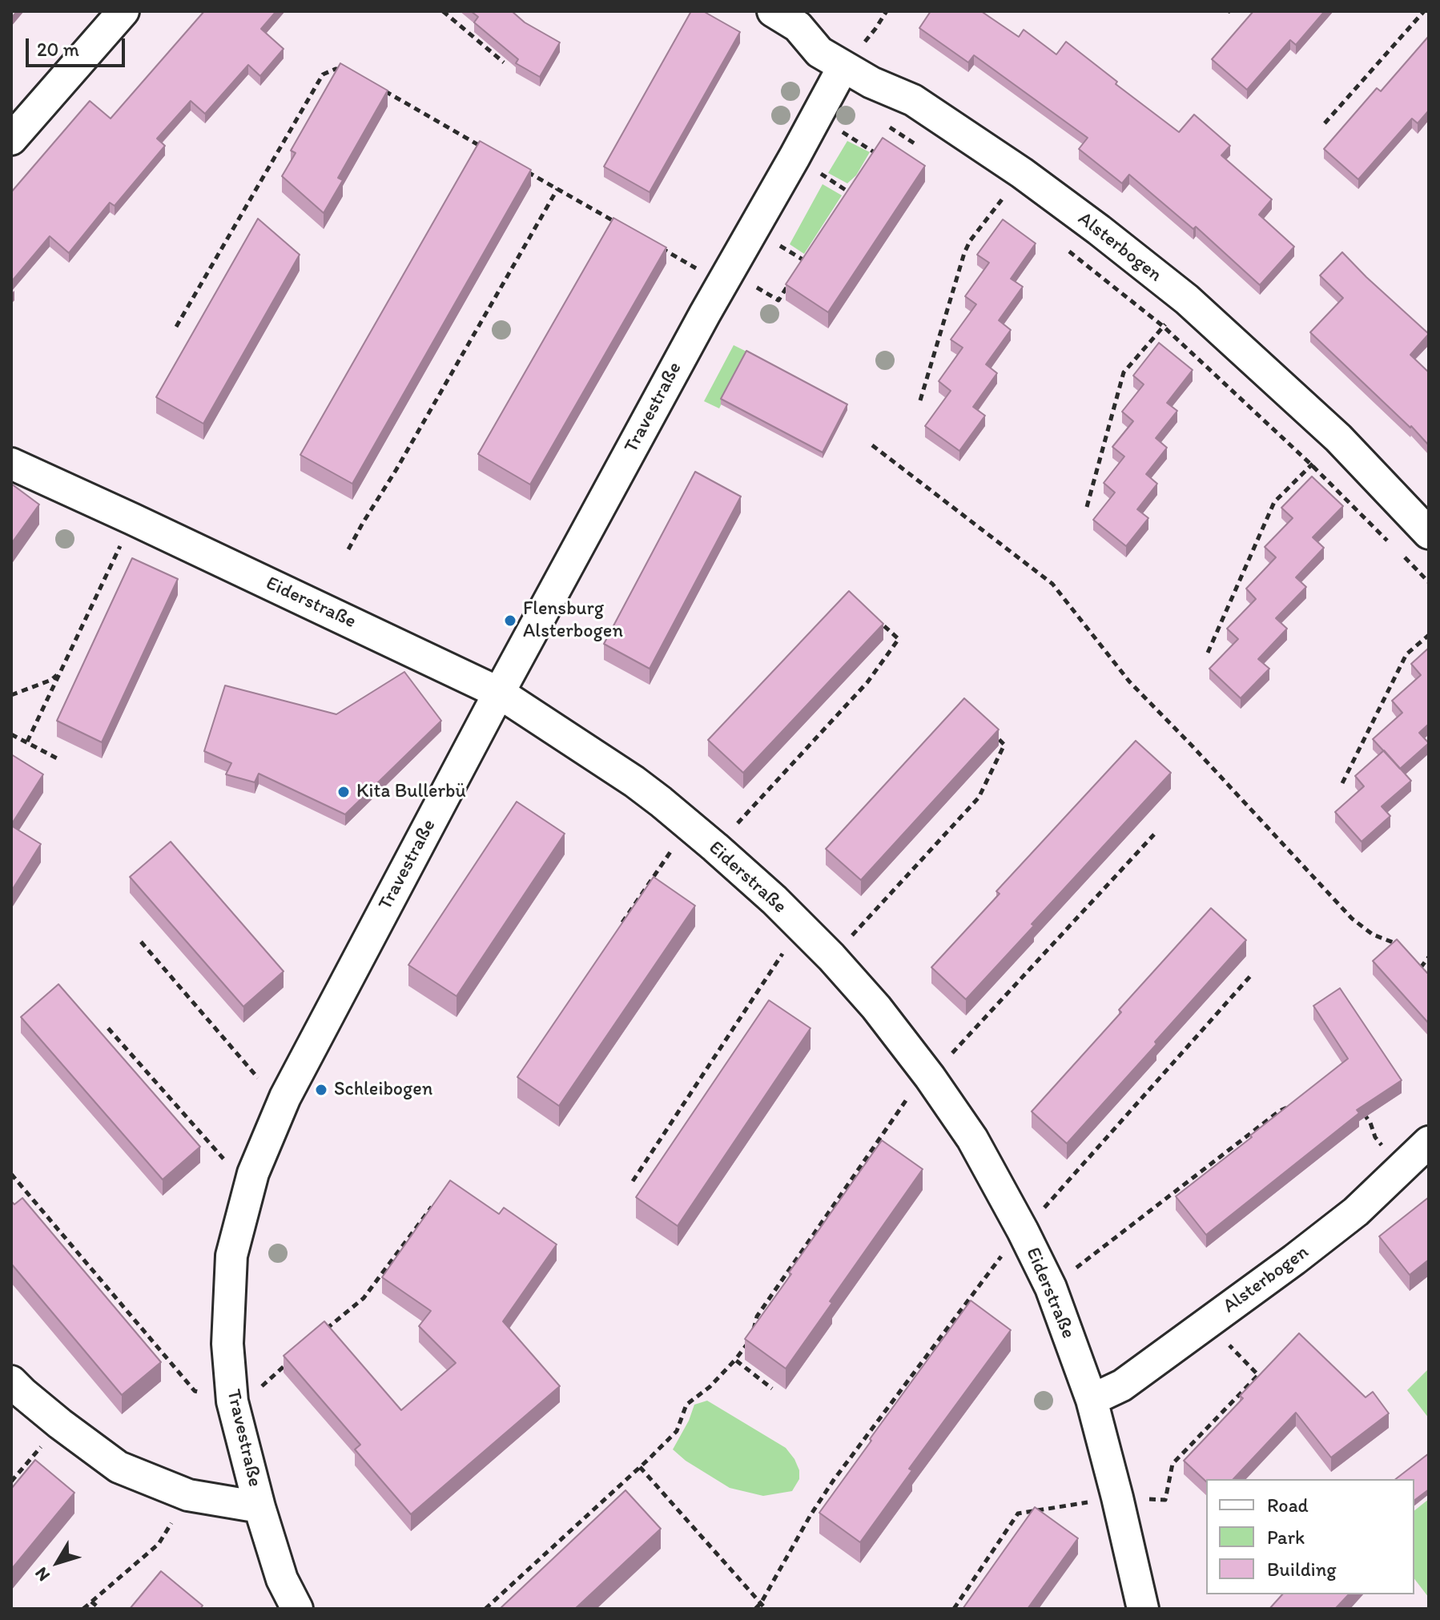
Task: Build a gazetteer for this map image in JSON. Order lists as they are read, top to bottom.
{
  "streets": {
    "street": ["Alsterbogen", "Travestraße", "Eiderstraße"]
  },
  "crossings": [
    ["Alsterbogen", "Travestraße"],
    ["Alsterbogen", "Eiderstraße"],
    ["Travestraße", "Eiderstraße"]
  ],
  "places": ["Flensburg Alsterbogen", "Kita Bullerbü", "Schleibogen"],
  "legend": ["Road", "Park", "Building"],
  "scale_bar": "20 m",
  "north": "bottom left"
}
